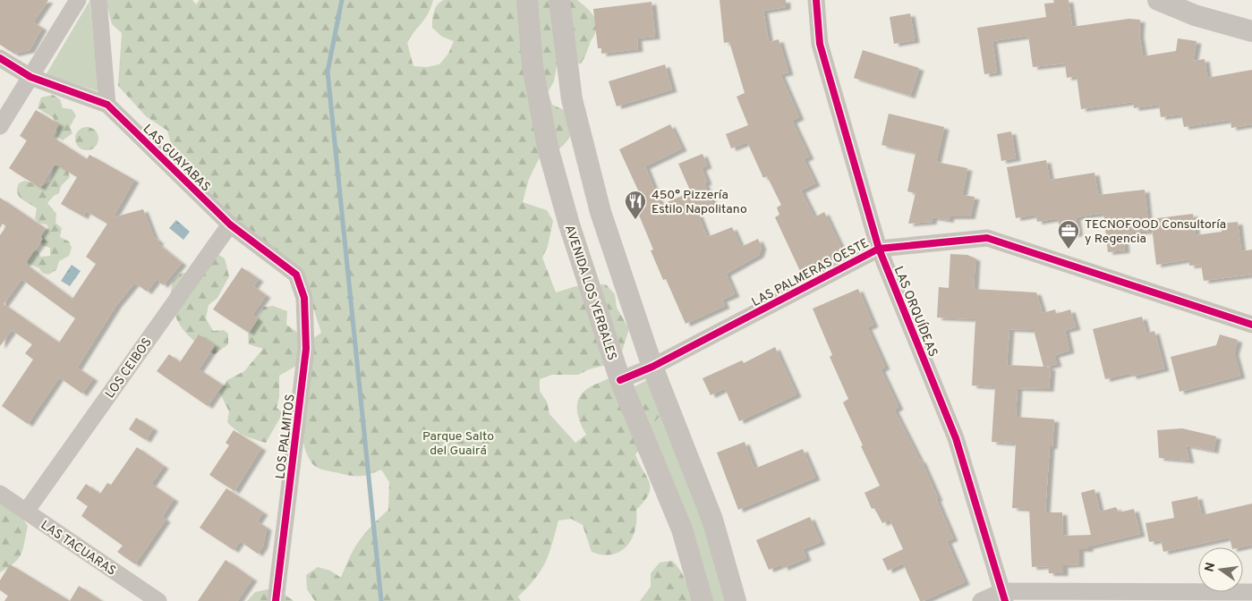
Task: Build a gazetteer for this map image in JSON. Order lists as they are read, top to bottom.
{
  "streets": {
    "street": [
      "LAS GUAYABAS",
      "LAS PALMERAS OESTE",
      "AVENIDA LOS YERBALES",
      "LAS ORQUÍDEAS",
      "LOS CEIBOS",
      "LOS PALMITOS",
      "LAS TACUARAS"
    ]
  },
  "crossings": [
    ["LAS GUAYABAS", "LOS CEIBOS"],
    ["LAS GUAYABAS", "LOS PALMITOS"],
    ["LAS PALMERAS OESTE", "AVENIDA LOS YERBALES"],
    ["LAS PALMERAS OESTE", "LAS ORQUÍDEAS"],
    ["LOS CEIBOS", "LAS TACUARAS"]
  ],
  "parks": ["Parque Salto del Guairá"],
  "places": {
    "restaurant": ["450° Pizzería Estilo Napolitano"],
    "office": ["TECNOFOOD Consultoría y Regencia"]
  },
  "north": "left"
}
